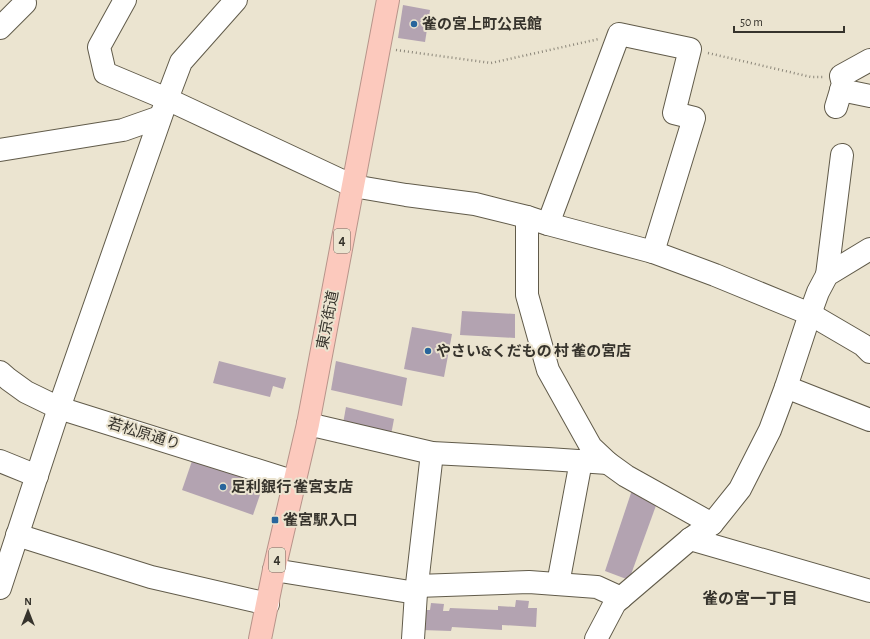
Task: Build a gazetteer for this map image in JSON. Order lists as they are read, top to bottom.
{
  "streets": {
    "highway": ["4", "東京街道"],
    "street": ["若松原通り"]
  },
  "crossings": [
    ["東京街道", "若松原通り"]
  ],
  "districts": ["雀の宮一丁目"],
  "places": {
    "other": ["雀の宮上町公民館", "やさい&くだもの 村 雀の宮店", "足利銀行 雀宮支店"],
    "transit": ["雀宮駅入口"]
  },
  "scale_bar": "50 m",
  "north": "top"
}
